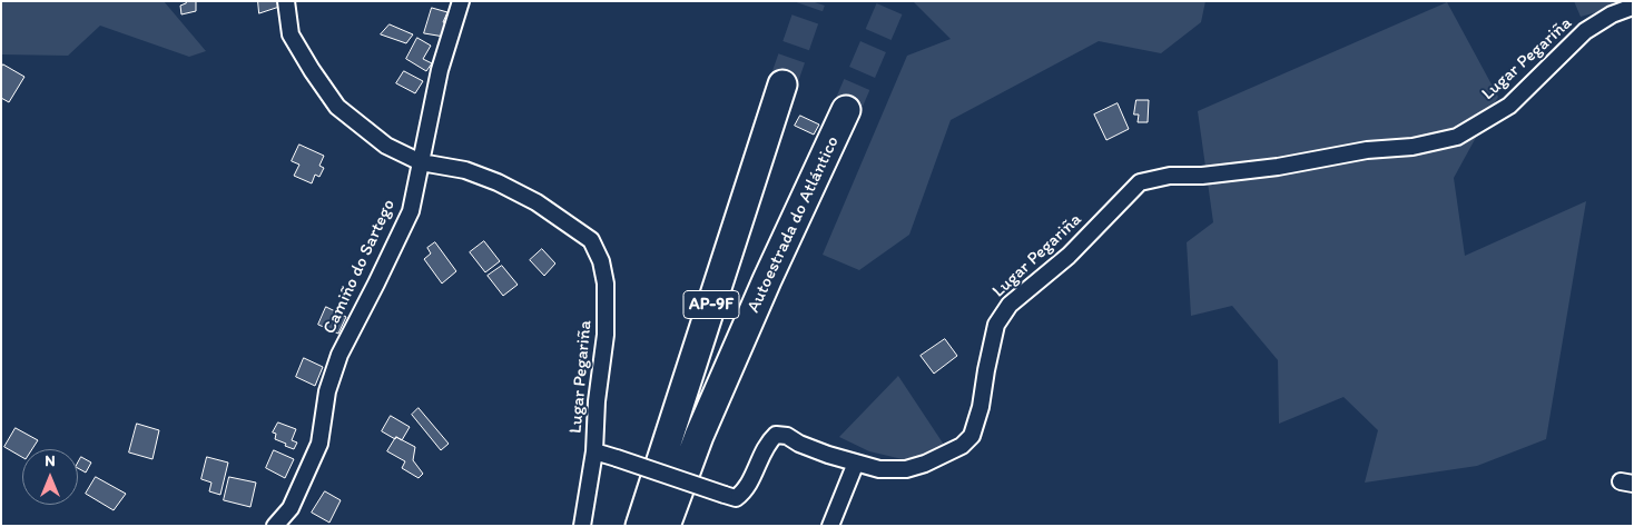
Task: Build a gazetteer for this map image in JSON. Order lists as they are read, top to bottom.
{
  "streets": {
    "highway": ["Autoestrada do Atlántico", "AP-9F"],
    "street": ["Lugar Pegariña", "Camiño do Sartego"]
  },
  "crossings": [
    ["Lugar Pegariña", "Camiño do Sartego"]
  ],
  "north": "top"
}
